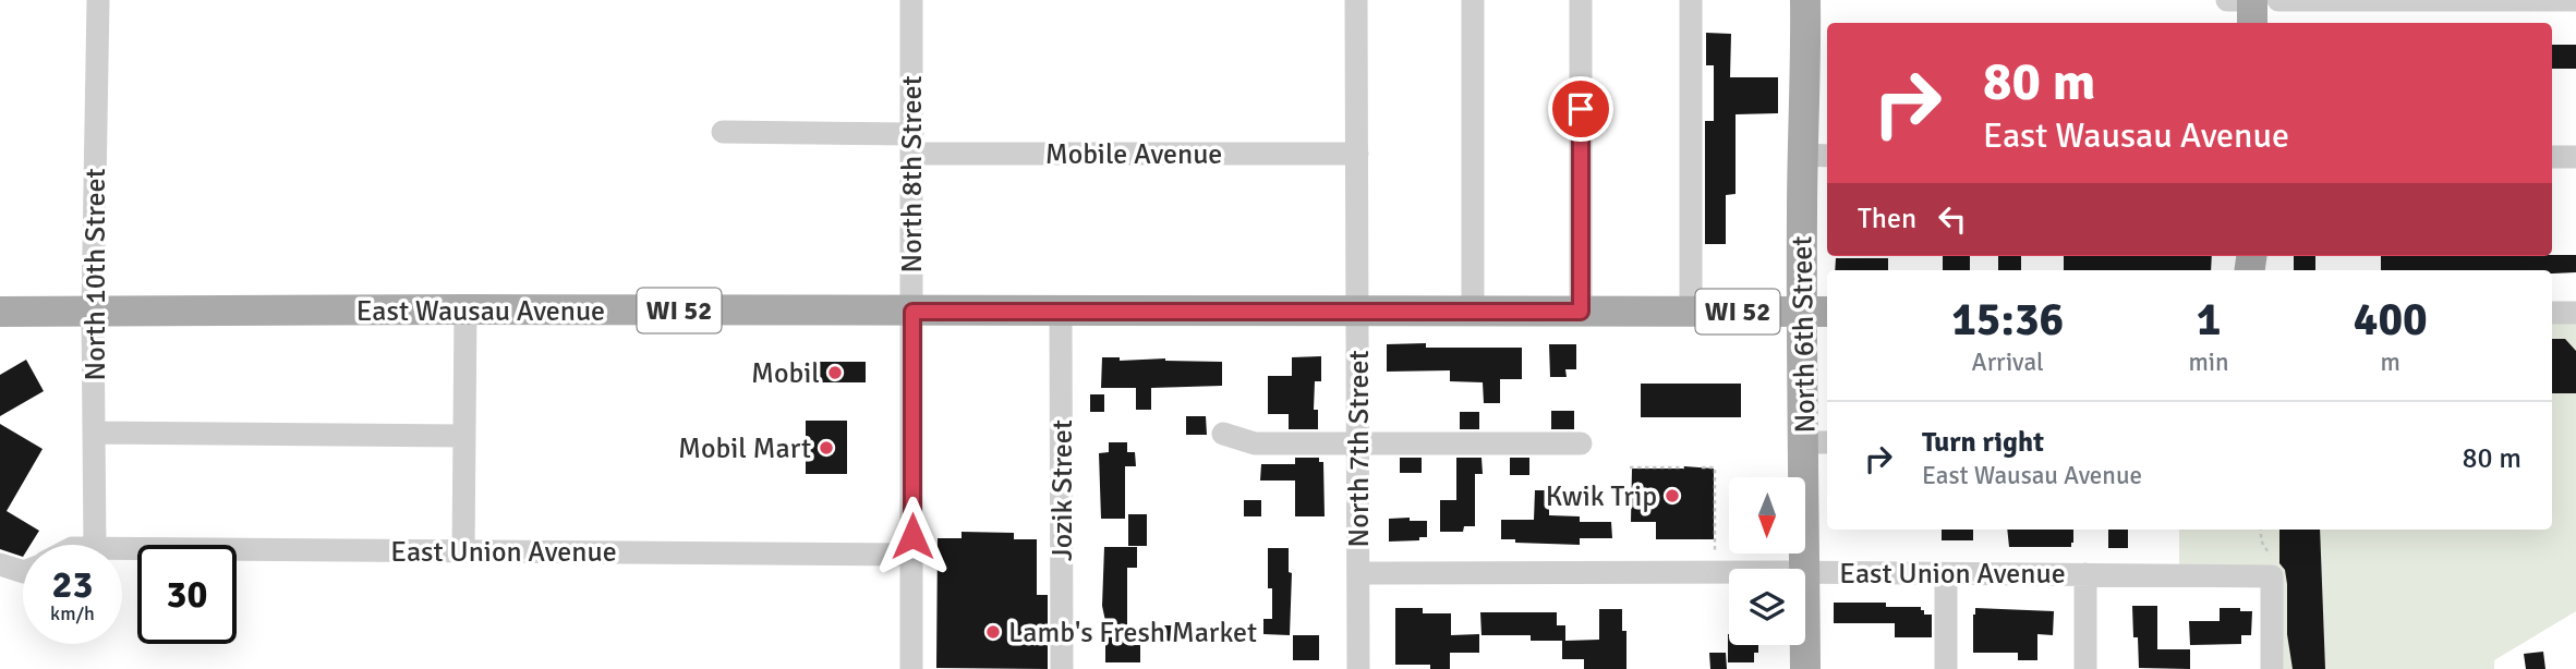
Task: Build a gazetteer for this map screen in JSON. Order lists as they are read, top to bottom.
{
  "streets": {
    "main road": ["East Wausau Avenue", "WI 52", "North 6th Street"],
    "street": [
      "Mobile Avenue",
      "North 8th Street",
      "North 10th Street",
      "North 7th Street",
      "Jozik Street",
      "East Union Avenue"
    ]
  },
  "crossings": [
    ["Mobile Avenue", "North 8th Street"],
    ["Mobile Avenue", "North 7th Street"],
    ["North 8th Street", "East Wausau Avenue"],
    ["North 8th Street", "East Union Avenue"],
    ["North 10th Street", "East Wausau Avenue"],
    ["East Wausau Avenue", "North 6th Street"],
    ["East Wausau Avenue", "North 7th Street"],
    ["East Wausau Avenue", "Jozik Street"],
    ["North 6th Street", "East Union Avenue"],
    ["North 7th Street", "East Union Avenue"]
  ],
  "places": [
    "Mobil",
    "Mobil Mart",
    "Kwik Trip",
    "Lamb's Fresh Market"
  ],
  "north": "bottom",
  "page": {
    "turn": ["80 m", "East Wausau Avenue"],
    "then": "Then",
    "eta": [
      "15:36",
      "Arrival",
      "1",
      "min",
      "400",
      "m"
    ],
    "list": [
      {
        "name": "Turn right",
        "note": "East Wausau Avenue",
        "value": "80 m"
      }
    ],
    "speed": "23 km/h",
    "limit": "30"
  }
}
